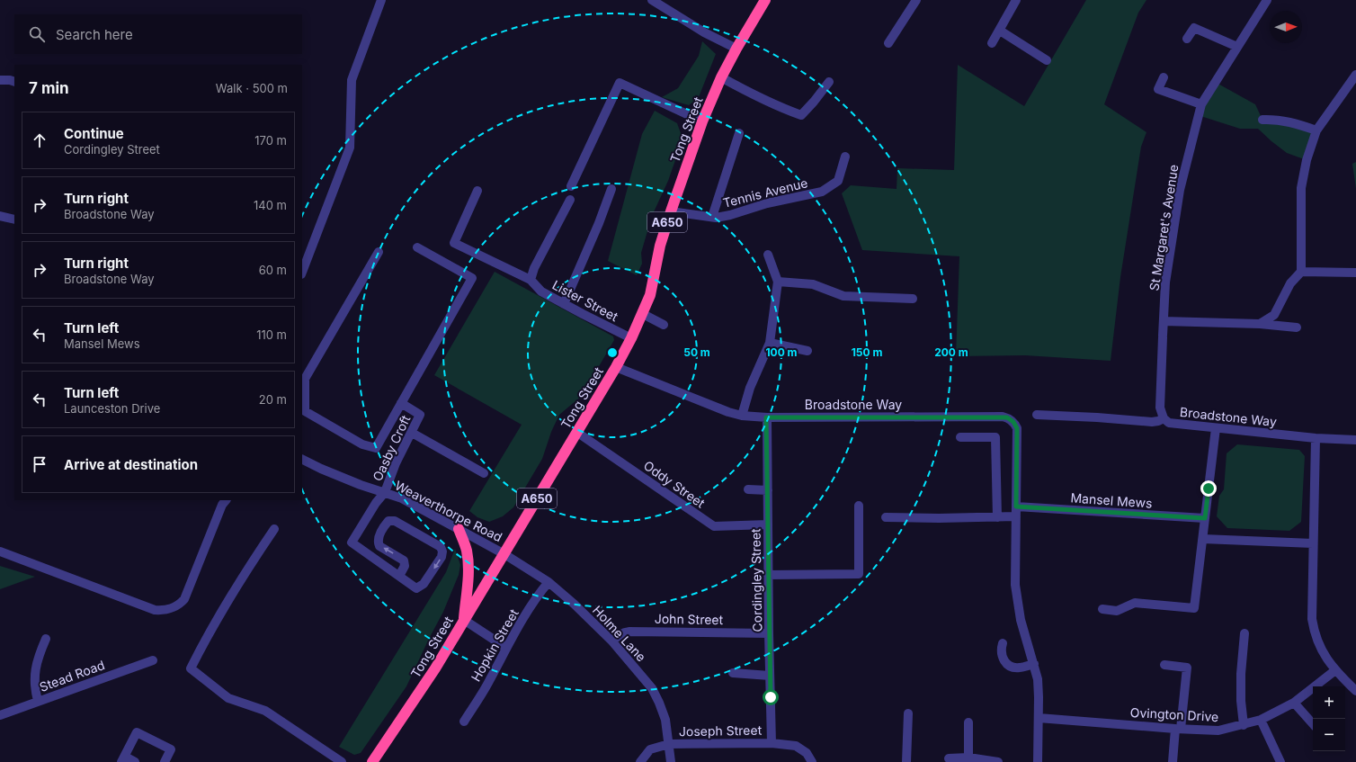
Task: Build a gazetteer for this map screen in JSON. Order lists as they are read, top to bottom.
{
  "streets": {
    "highway": ["Tong Street", "A650"],
    "street": [
      "Tennis Avenue",
      "St Margaret's Avenue",
      "Lister Street",
      "Broadstone Way",
      "Oasby Croft",
      "Oddy Street",
      "Mansel Mews",
      "Weaverthorpe Road",
      "Cordingley Street",
      "John Street",
      "Holme Lane",
      "Hopkin Street",
      "Stead Road",
      "Ovington Drive",
      "Joseph Street"
    ]
  },
  "crossings": [
    ["Tong Street", "Tennis Avenue"],
    ["Tong Street", "Lister Street"],
    ["Tong Street", "Broadstone Way"],
    ["Tong Street", "Oddy Street"],
    ["Tong Street", "Weaverthorpe Road"],
    ["Tong Street", "Holme Lane"],
    ["St Margaret's Avenue", "Broadstone Way"],
    ["Broadstone Way", "Mansel Mews"],
    ["Broadstone Way", "Cordingley Street"],
    ["Broadstone Way", "Ovington Drive"],
    ["Oasby Croft", "Weaverthorpe Road"],
    ["Oddy Street", "Cordingley Street"],
    ["Weaverthorpe Road", "Holme Lane"],
    ["Cordingley Street", "John Street"],
    ["Cordingley Street", "Joseph Street"],
    ["John Street", "Holme Lane"],
    ["Holme Lane", "Hopkin Street"],
    ["Holme Lane", "Joseph Street"]
  ],
  "north": "right",
  "page": {
    "search": "Search here",
    "heading": ["7 min", "Walk · 500 m"],
    "list": [
      ["Continue", "Cordingley Street", "170 m"],
      ["Turn right", "Broadstone Way", "140 m"],
      ["Turn right", "Broadstone Way", "60 m"],
      ["Turn left", "Mansel Mews", "110 m"],
      ["Turn left", "Launceston Drive", "20 m"],
      "Arrive at destination"
    ],
    "map_buttons": ["+", "−"]
  },
  "rings": [
    "50 m",
    "100 m",
    "150 m",
    "200 m"
  ]
}
